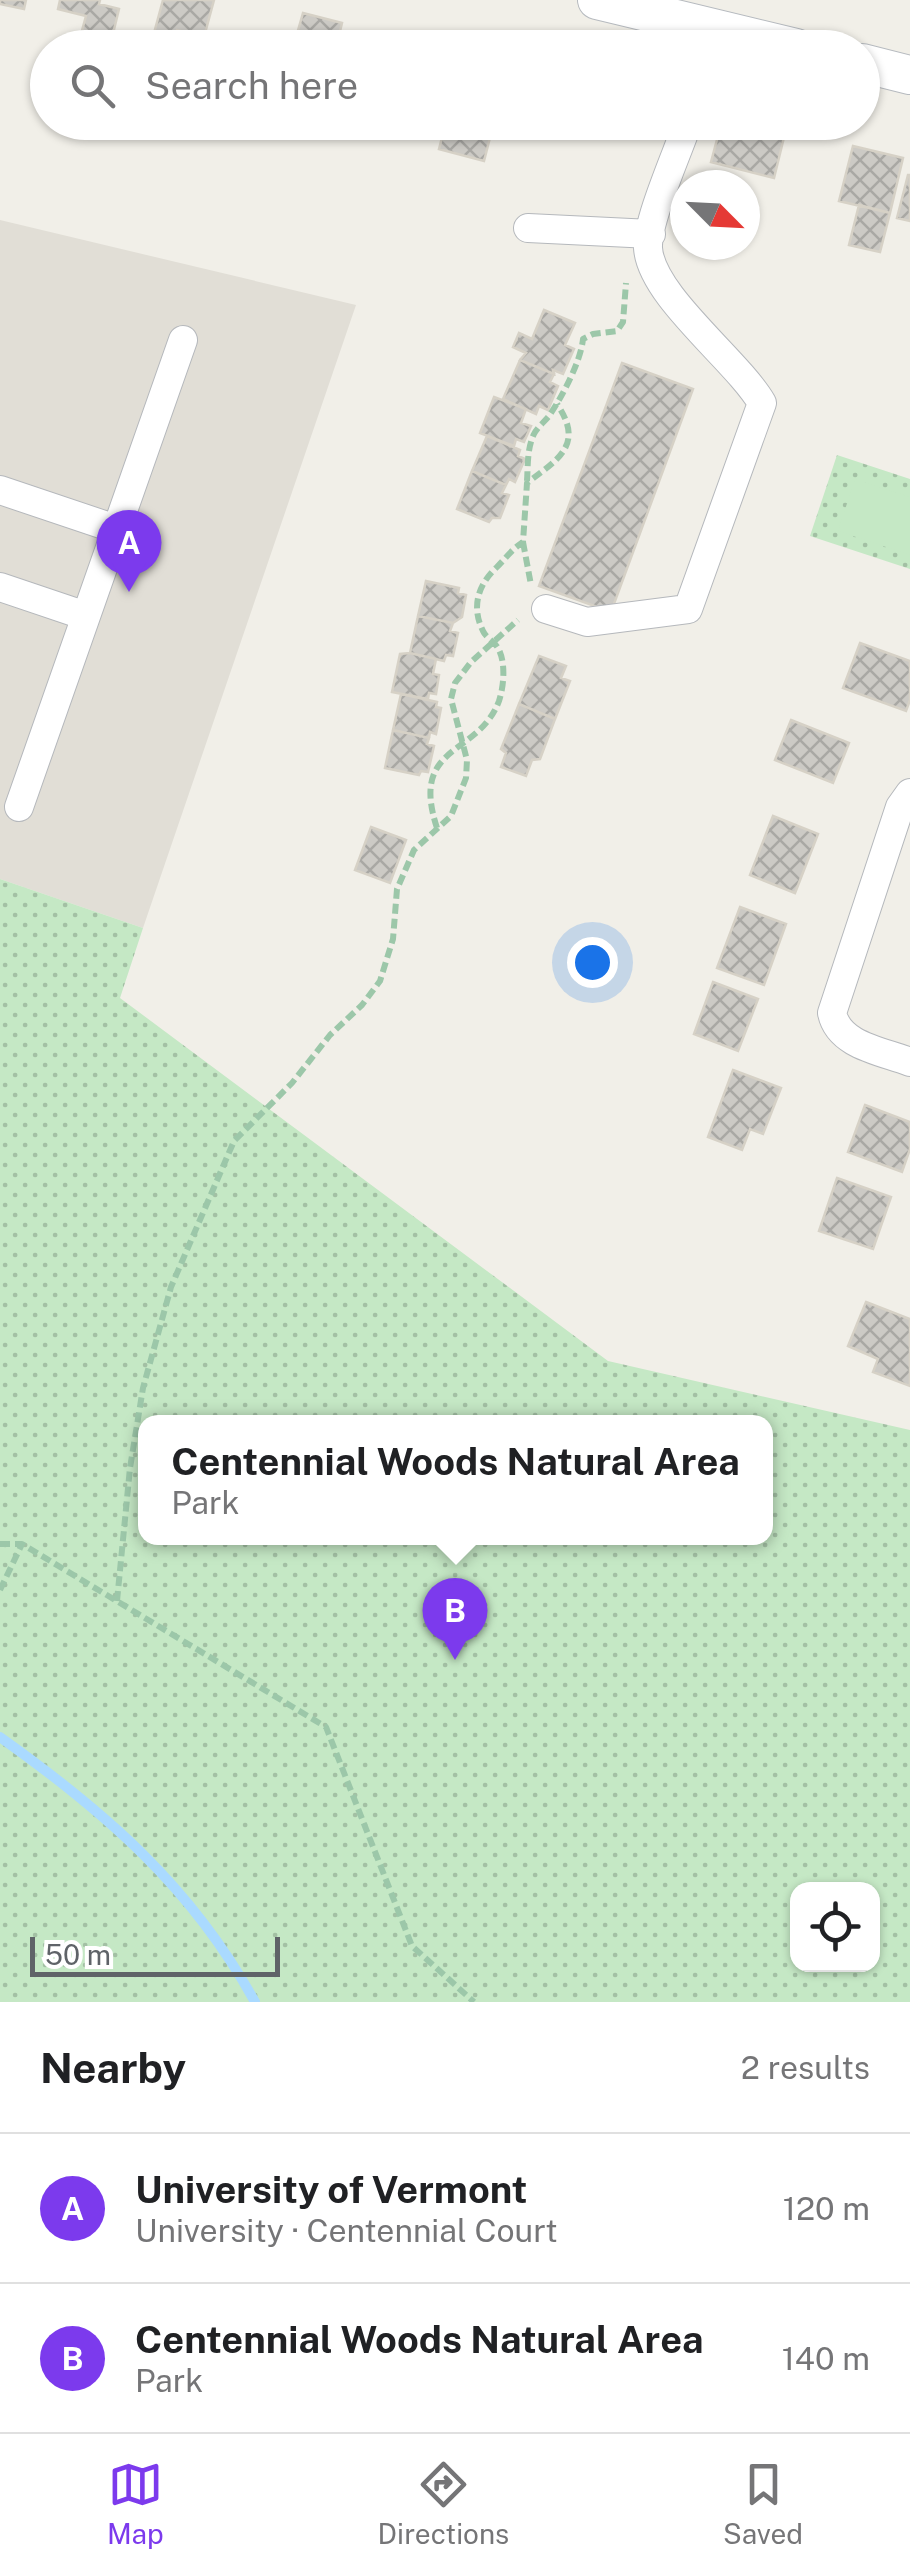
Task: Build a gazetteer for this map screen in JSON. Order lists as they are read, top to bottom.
{
  "scale_bar": "50 m",
  "north": "bottom right",
  "page": {
    "search": "Search here",
    "pins": ["A", "B"],
    "popup": ["Centennial Woods Natural Area", "Park"],
    "scale": "50 m",
    "heading": ["Nearby", "2 results"],
    "list": [
      {
        "mark": "A",
        "name": "University of Vermont",
        "note": "University · Centennial Court",
        "value": "120 m"
      },
      {
        "mark": "B",
        "name": "Centennial Woods Natural Area",
        "note": "Park",
        "value": "140 m"
      }
    ],
    "nav": ["Map", "Directions", "Saved"]
  }
}
